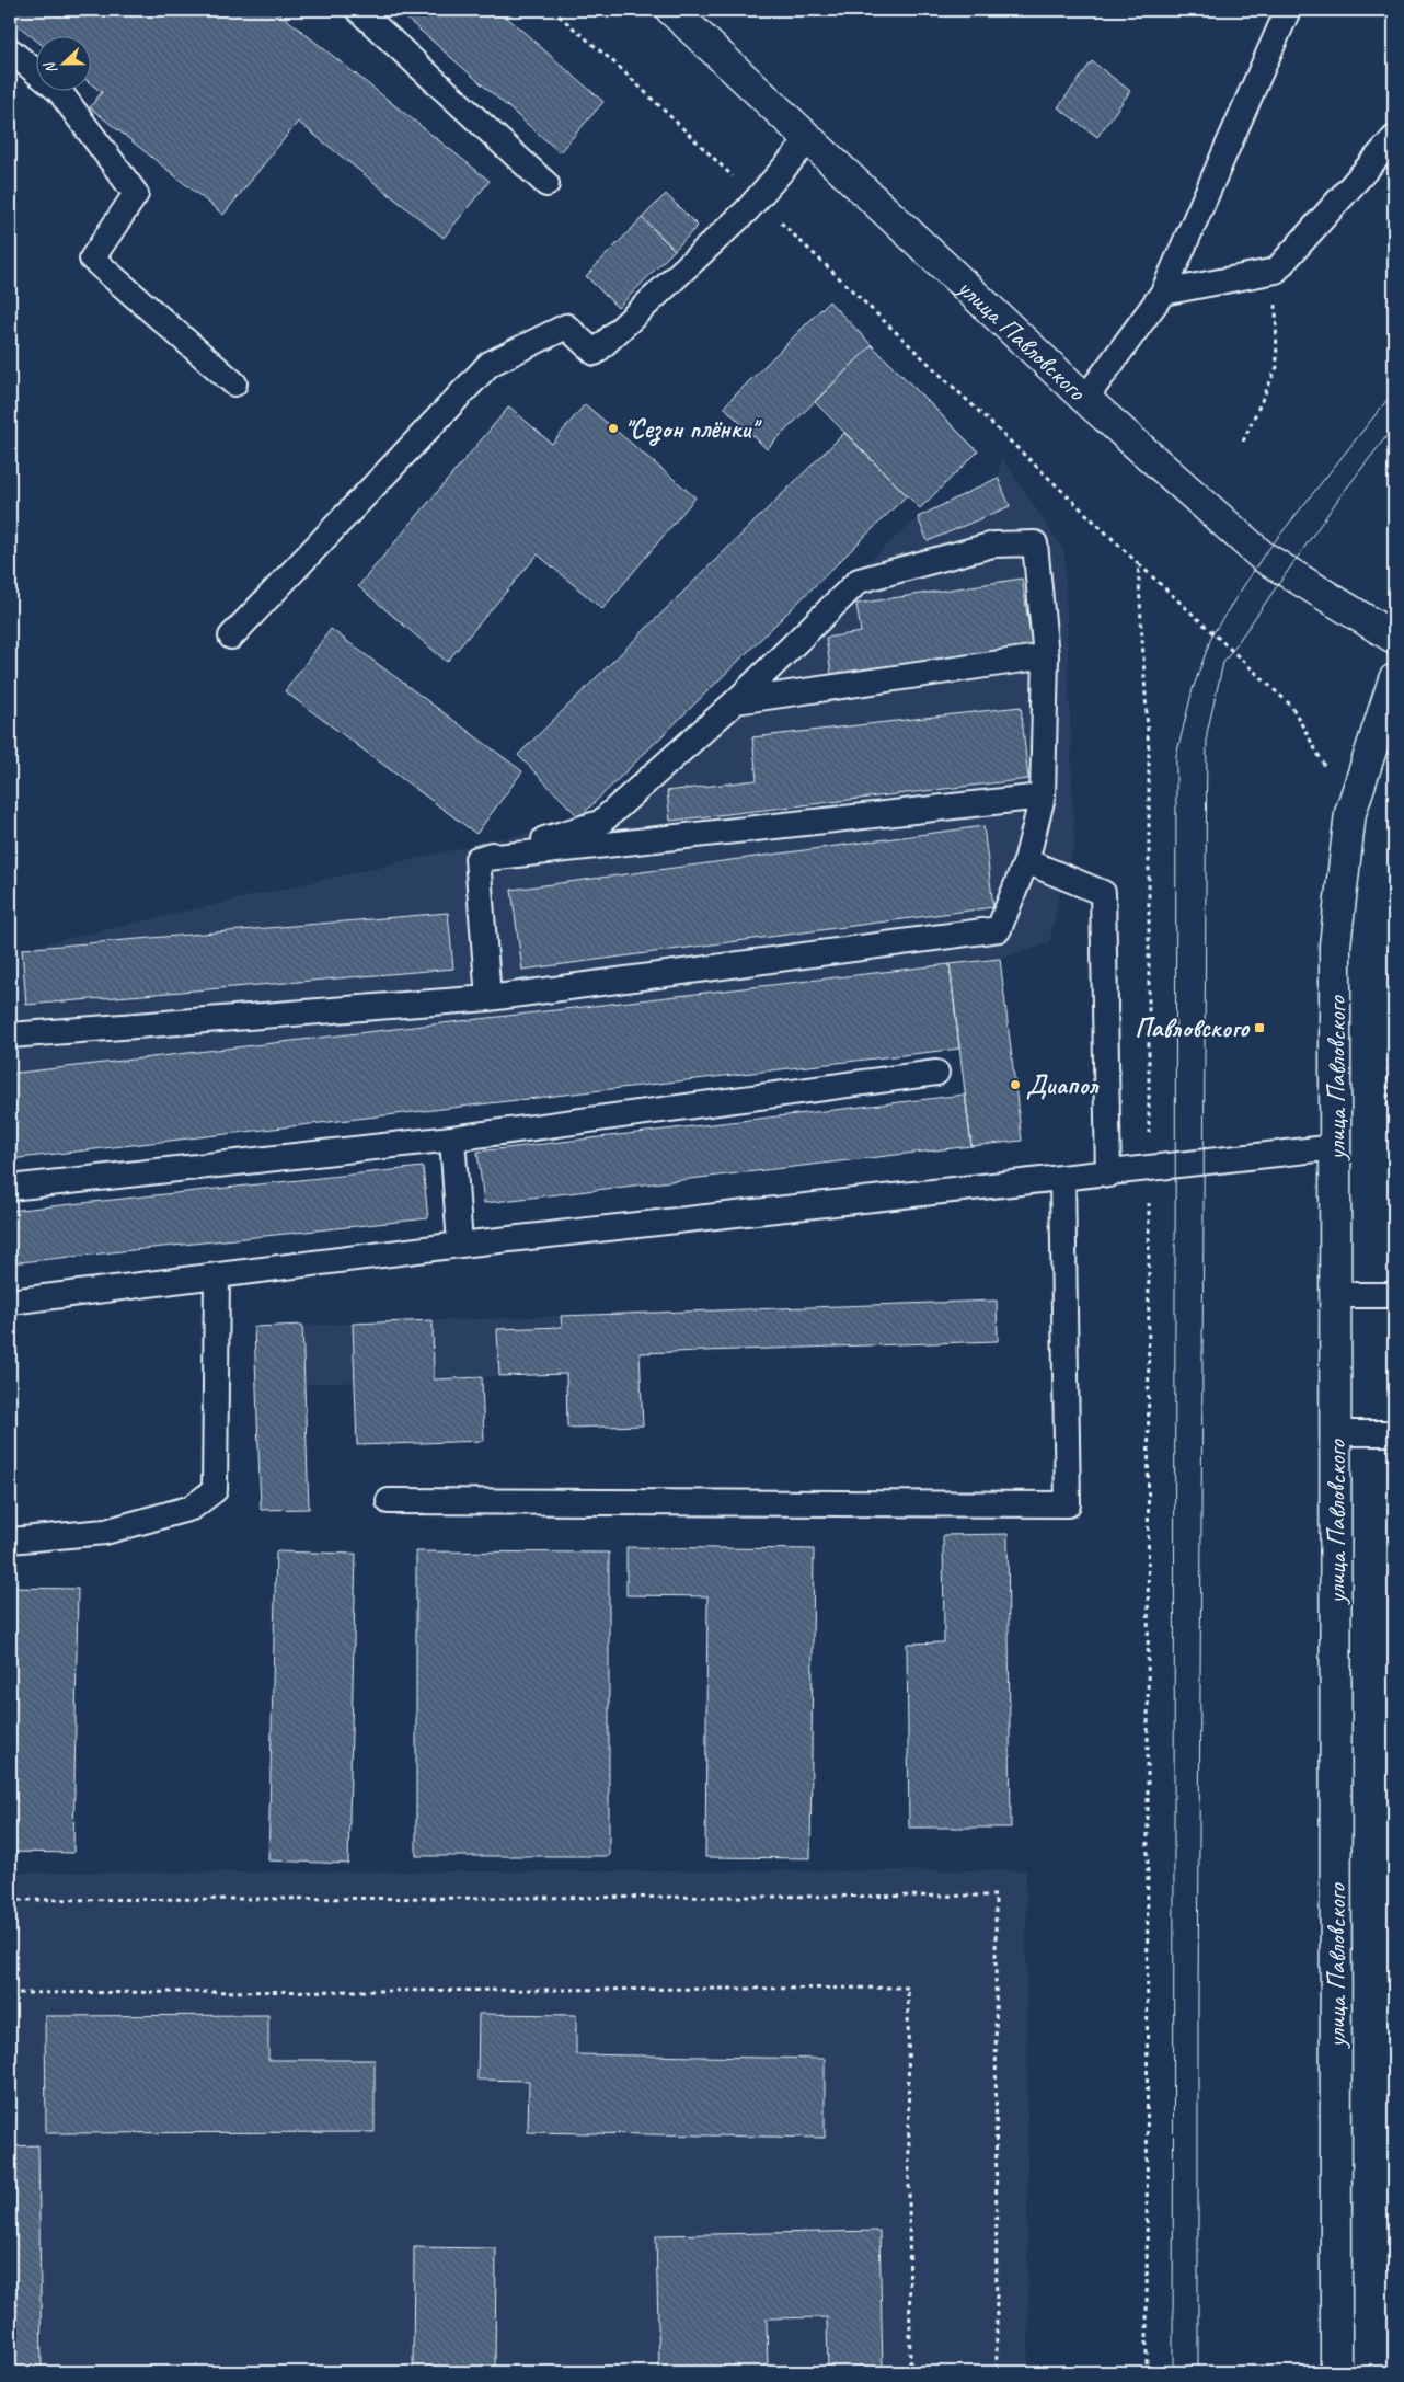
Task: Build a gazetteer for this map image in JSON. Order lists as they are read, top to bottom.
{
  "streets": {
    "street": ["улица Павловского"]
  },
  "places": {
    "other": ["\"Сезон плёнки\"", "Диапол"],
    "transit": ["Павловского"]
  },
  "north": "left"
}
